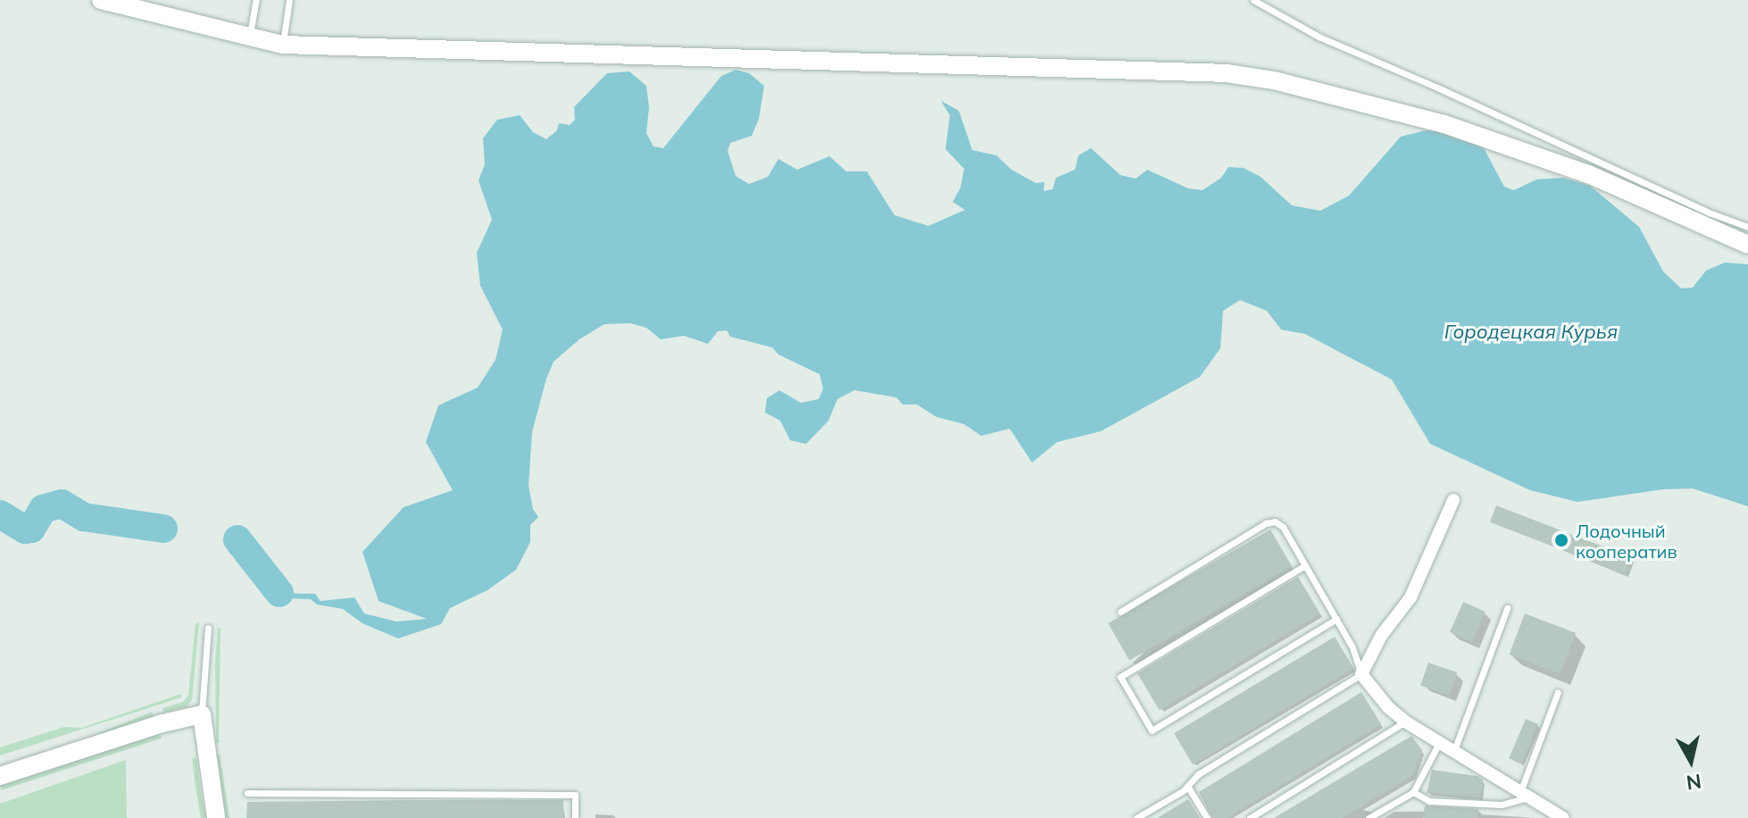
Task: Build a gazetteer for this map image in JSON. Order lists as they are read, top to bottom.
{
  "water": ["Городецкая Курья"],
  "places": ["Лодочный кооператив"],
  "north": "bottom"
}
